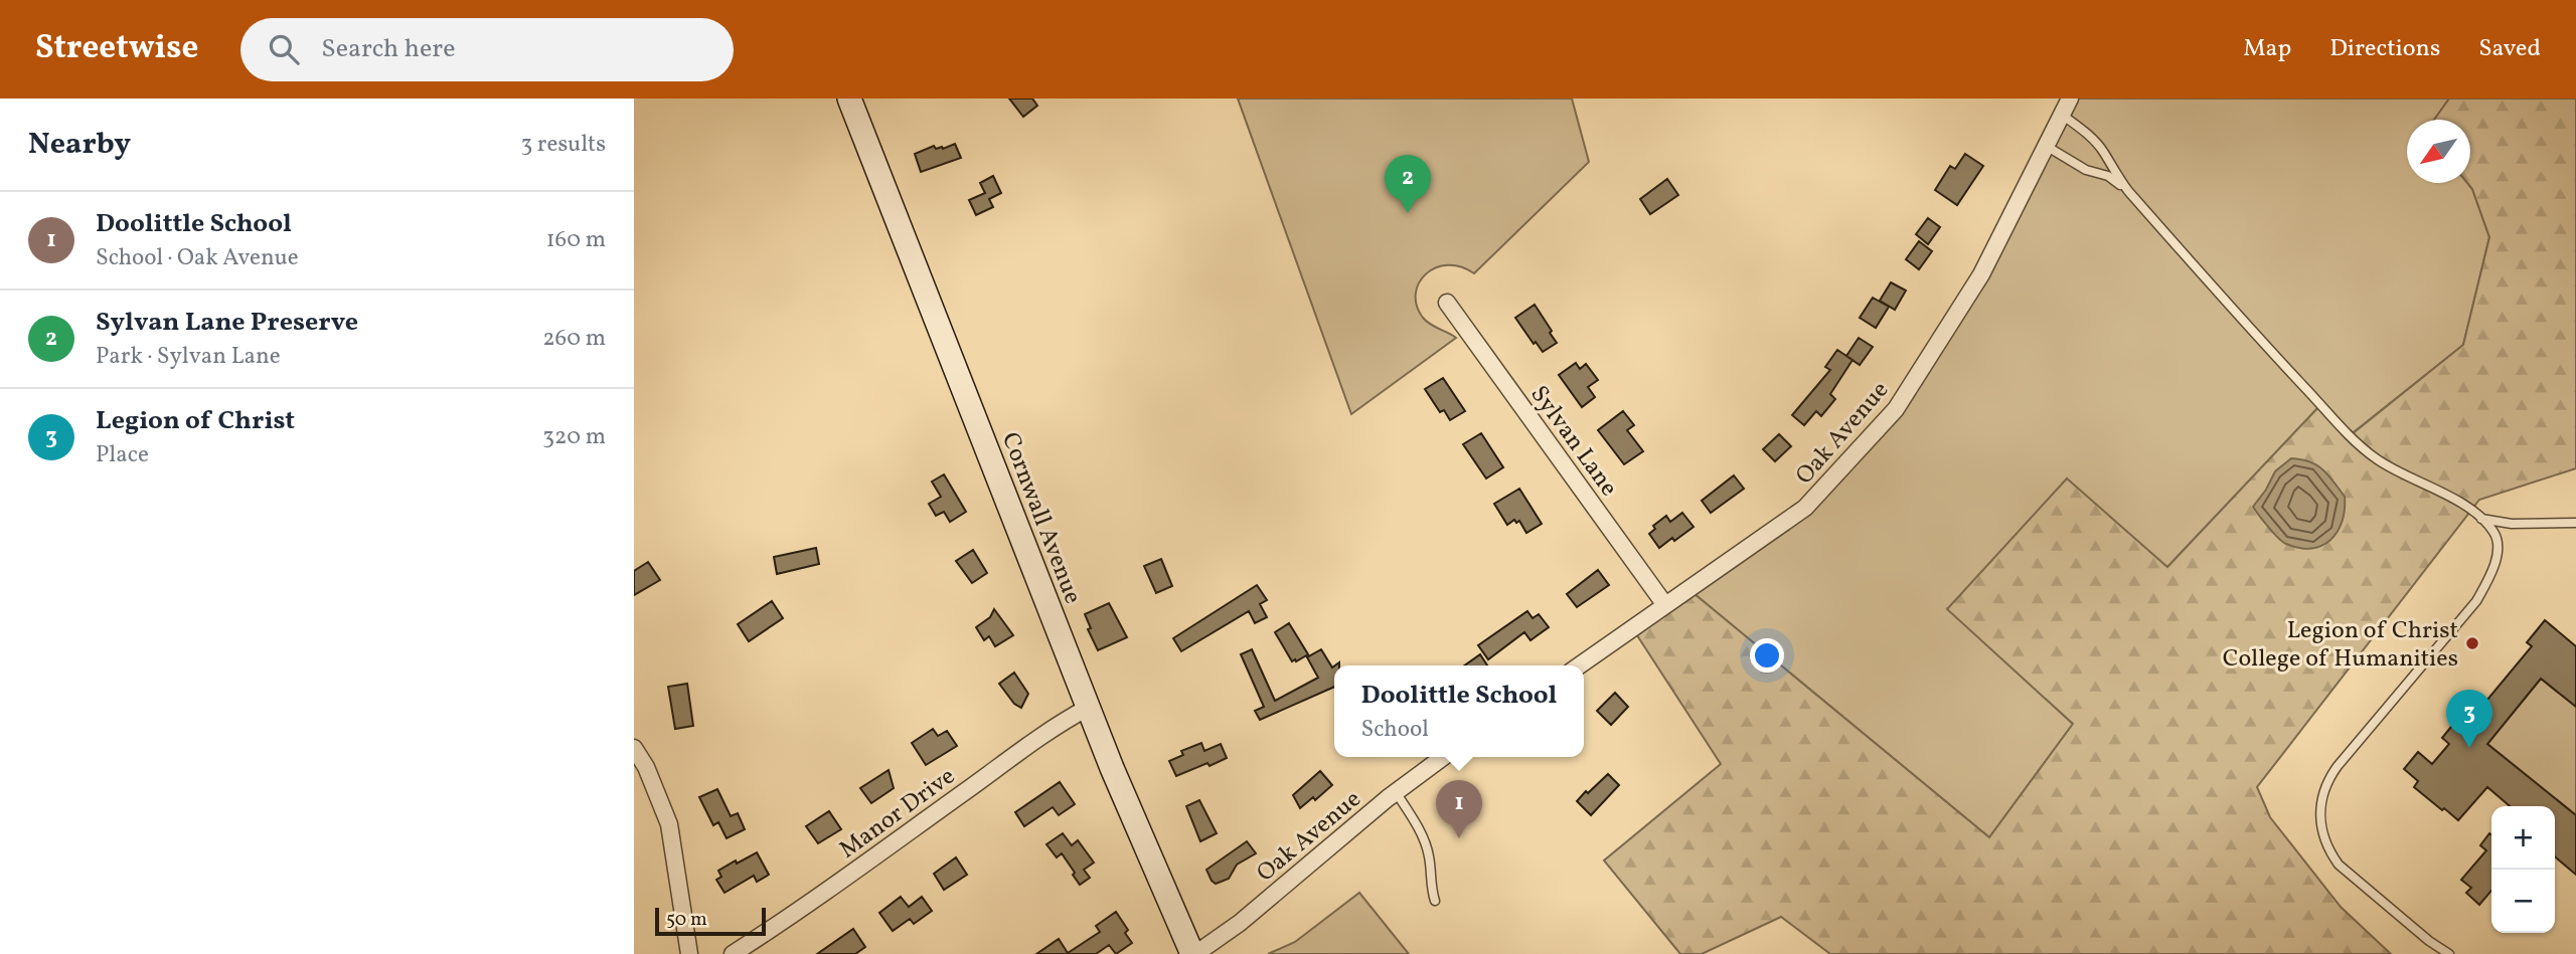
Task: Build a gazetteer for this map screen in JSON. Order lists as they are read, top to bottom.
{
  "streets": {
    "street": [
      "Oak Avenue",
      "Sylvan Lane",
      "Cornwall Avenue",
      "Manor Drive"
    ]
  },
  "crossings": [
    ["Oak Avenue", "Sylvan Lane"],
    ["Oak Avenue", "Cornwall Avenue"],
    ["Cornwall Avenue", "Manor Drive"]
  ],
  "places": ["Legion of Christ College of Humanities"],
  "scale_bar": "50 m",
  "north": "bottom left",
  "page": {
    "header": "Streetwise",
    "search": "Search here",
    "nav": ["Map", "Directions", "Saved"],
    "heading": ["Nearby", "3 results"],
    "pins": ["2", "3", "1"],
    "list": [
      {
        "mark": "1",
        "name": "Doolittle School",
        "note": "School · Oak Avenue",
        "value": "160 m"
      },
      {
        "mark": "2",
        "name": "Sylvan Lane Preserve",
        "note": "Park · Sylvan Lane",
        "value": "260 m"
      },
      {
        "mark": "3",
        "name": "Legion of Christ",
        "note": "Place",
        "value": "320 m"
      }
    ],
    "popup": ["Doolittle School", "School"],
    "map_buttons": ["+", "−"],
    "scale": "50 m"
  }
}
